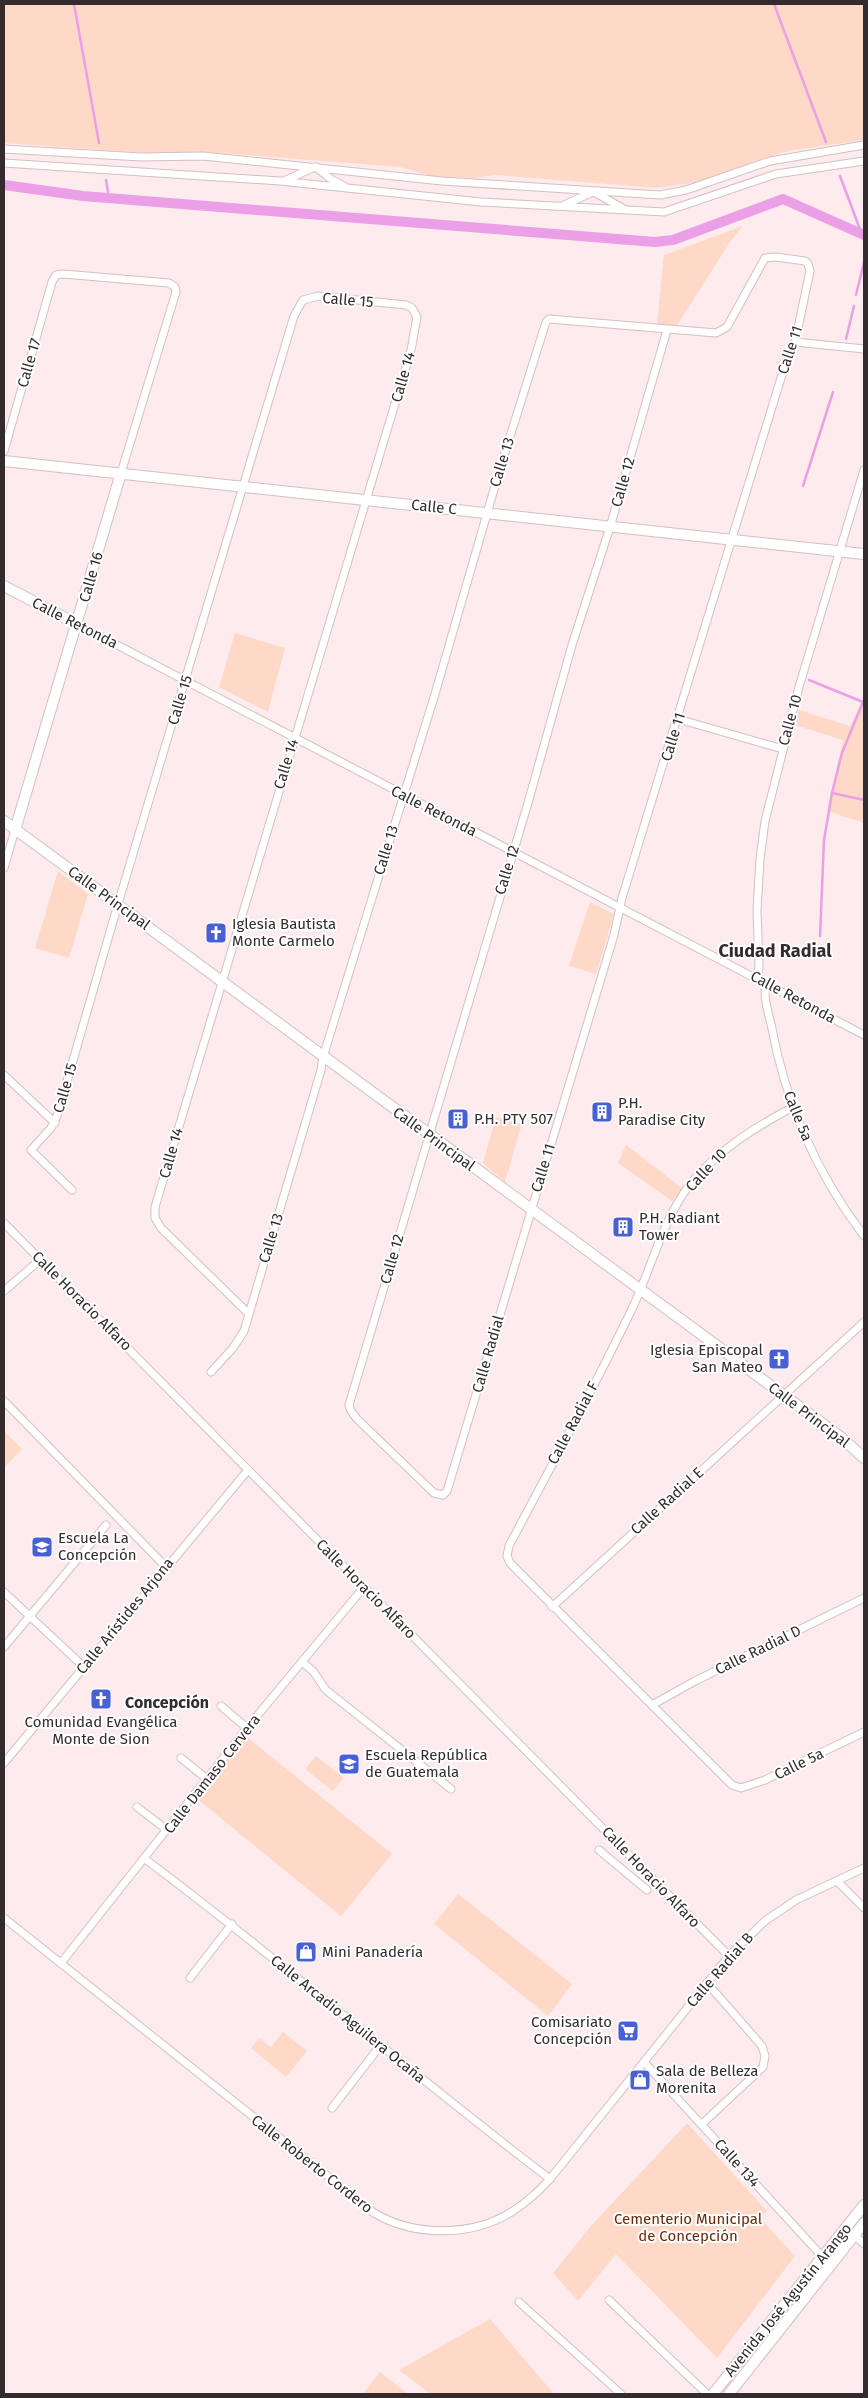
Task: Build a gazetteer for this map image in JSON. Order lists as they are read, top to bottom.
{
  "streets": {
    "street": [
      "Calle 15",
      "Calle 11",
      "Calle 17",
      "Calle 14",
      "Calle 13",
      "Calle 12",
      "Calle C",
      "Calle 16",
      "Calle Retonda",
      "Calle 10",
      "Calle Principal",
      "Calle 5a",
      "Calle Horacio Alfaro",
      "Calle Radial",
      "Calle Radial F",
      "Calle Radial E",
      "Calle Arístides Arjona",
      "Calle Radial D",
      "Calle Damaso Cervera",
      "Calle Radial B",
      "Calle Arcadio Aguilera Ocaña",
      "Calle 134",
      "Calle Roberto Cordero",
      "Avenida José Agustín Arango"
    ]
  },
  "crossings": [
    ["Calle 15", "Calle 14"],
    ["Calle 15", "Calle C"],
    ["Calle 15", "Calle Retonda"],
    ["Calle 15", "Calle Principal"],
    ["Calle 11", "Calle 13"],
    ["Calle 11", "Calle 12"],
    ["Calle 11", "Calle C"],
    ["Calle 11", "Calle Retonda"],
    ["Calle 11", "Calle Principal"],
    ["Calle 11", "Calle Radial"],
    ["Calle 17", "Calle 16"],
    ["Calle 14", "Calle 13"],
    ["Calle 14", "Calle C"],
    ["Calle 14", "Calle Retonda"],
    ["Calle 14", "Calle Principal"],
    ["Calle 13", "Calle 12"],
    ["Calle 13", "Calle C"],
    ["Calle 13", "Calle Retonda"],
    ["Calle 13", "Calle Principal"],
    ["Calle 12", "Calle C"],
    ["Calle 12", "Calle Retonda"],
    ["Calle 12", "Calle Principal"],
    ["Calle 12", "Calle Radial"],
    ["Calle C", "Calle 16"],
    ["Calle C", "Calle 10"],
    ["Calle 16", "Calle Retonda"],
    ["Calle 16", "Calle Principal"],
    ["Calle Retonda", "Calle 10"],
    ["Calle Retonda", "Calle 5a"],
    ["Calle 10", "Calle Principal"],
    ["Calle 10", "Calle 5a"],
    ["Calle 10", "Calle Radial F"],
    ["Calle Principal", "Calle Radial"],
    ["Calle Principal", "Calle Radial F"],
    ["Calle Principal", "Calle Radial E"],
    ["Calle 5a", "Calle Radial D"],
    ["Calle Horacio Alfaro", "Calle Arístides Arjona"],
    ["Calle Horacio Alfaro", "Calle Damaso Cervera"],
    ["Calle Horacio Alfaro", "Calle Radial B"],
    ["Calle Radial F", "Calle Radial E"],
    ["Calle Damaso Cervera", "Calle Arcadio Aguilera Ocaña"],
    ["Calle Damaso Cervera", "Calle Roberto Cordero"],
    ["Calle Radial B", "Calle 134"],
    ["Calle Radial B", "Calle Roberto Cordero"],
    ["Calle Arcadio Aguilera Ocaña", "Calle Roberto Cordero"],
    ["Calle 134", "Calle Roberto Cordero"],
    ["Calle 134", "Avenida José Agustín Arango"]
  ],
  "districts": ["Ciudad Radial", "Concepción"],
  "parks": ["Cementerio Municipal de Concepción"],
  "places": {
    "church": ["Iglesia Bautista Monte Carmelo", "Iglesia Episcopal San Mateo", "Comunidad Evangélica Monte de Sion"],
    "building": ["P.H. Paradise City", "P.H. PTY 507", "P.H. Radiant Tower"],
    "school or university": ["Escuela La Concepción", "Escuela República de Guatemala"],
    "shop": ["Mini Panadería", "Sala de Belleza Morenita"],
    "supermarket": ["Comisariato Concepción"]
  }
}
